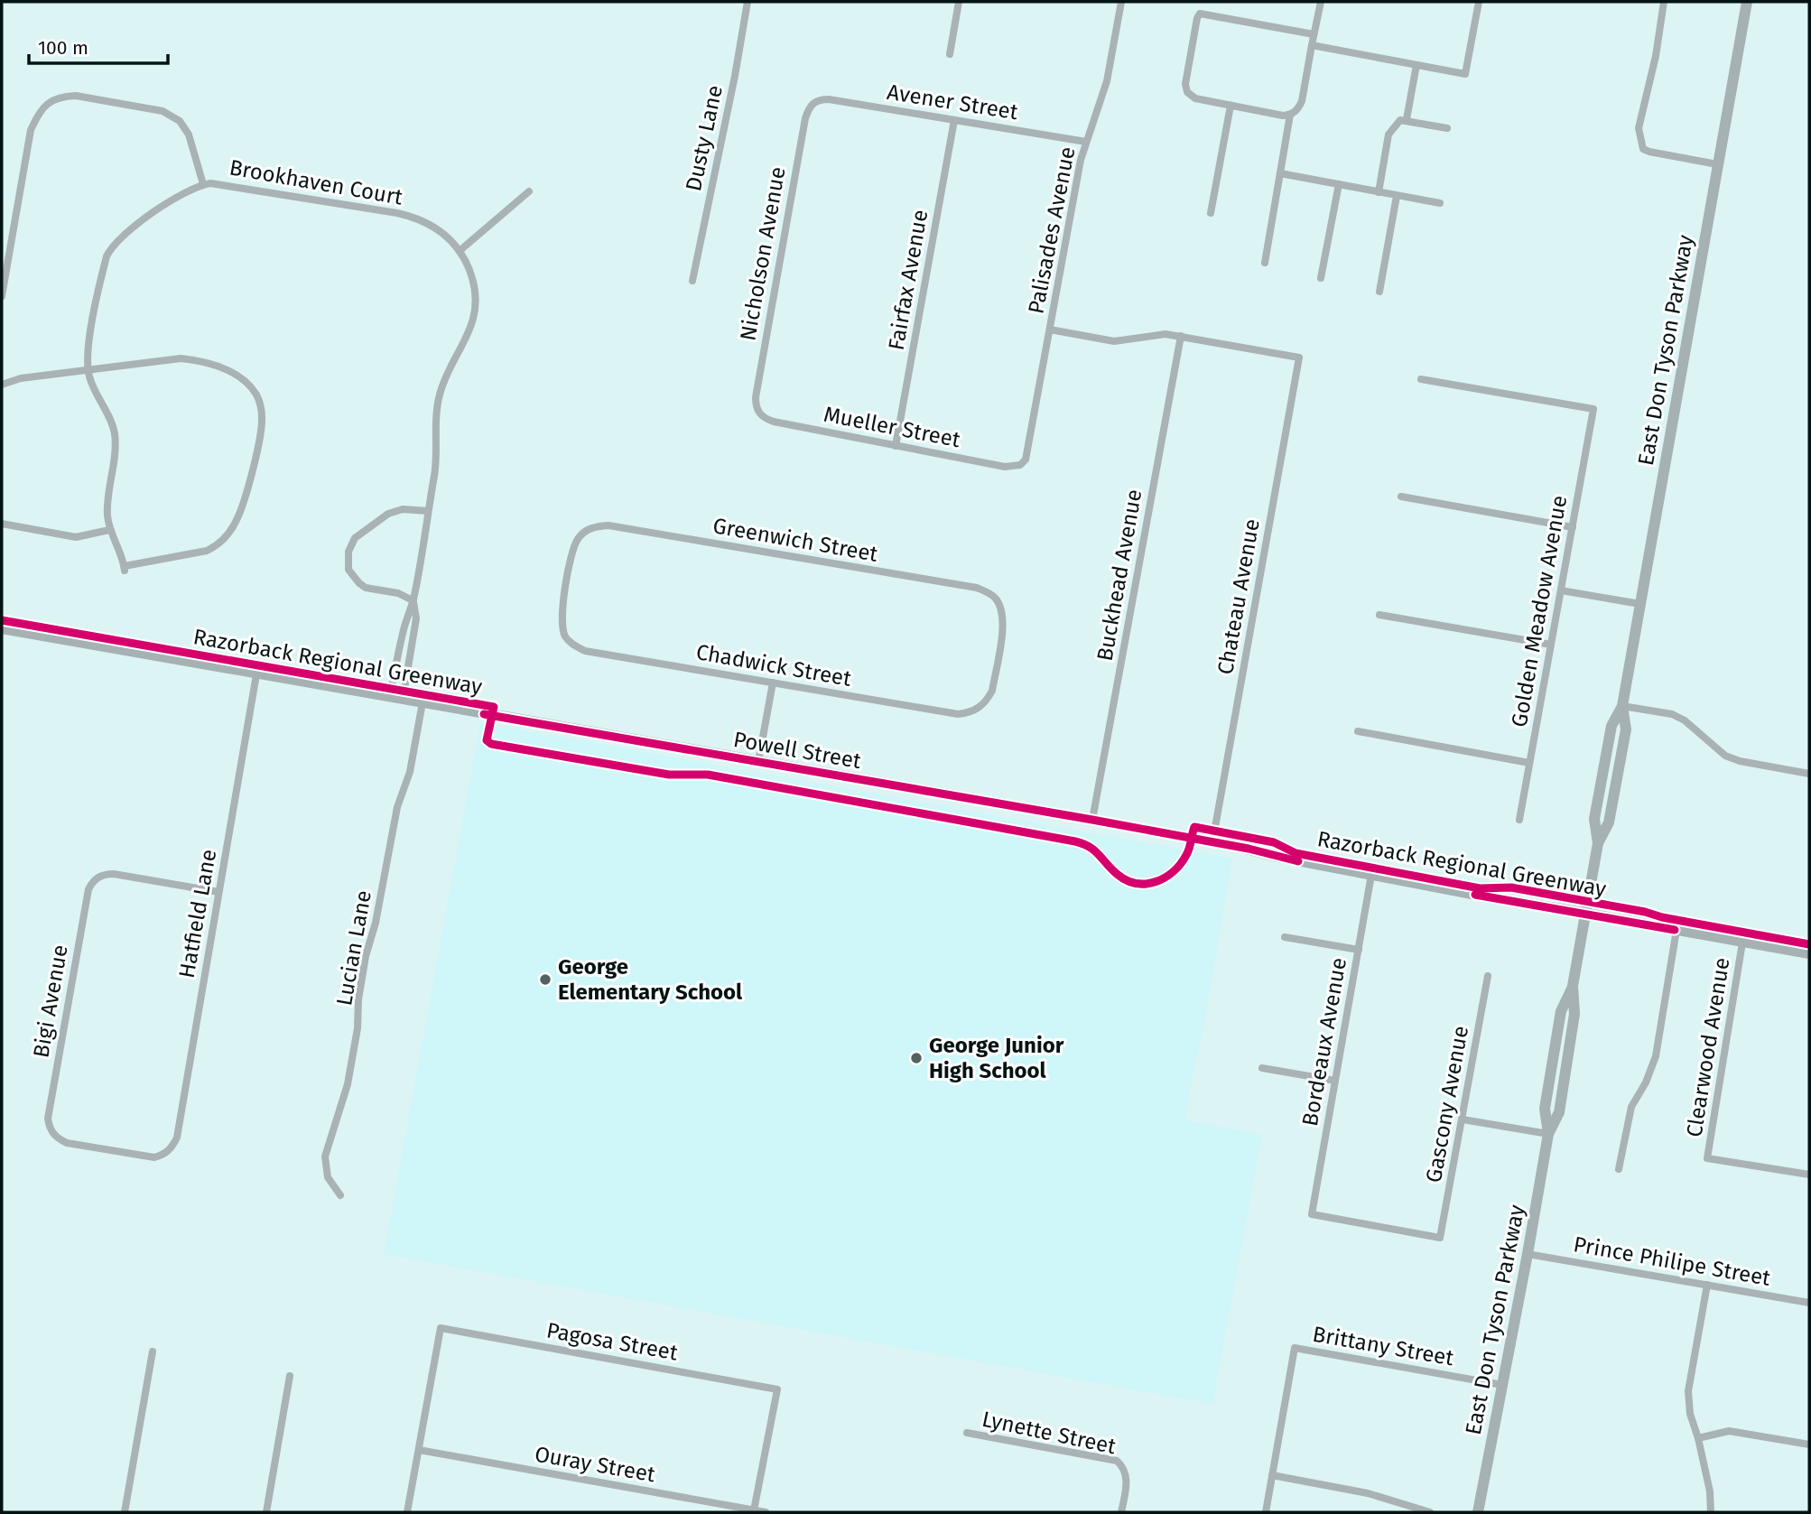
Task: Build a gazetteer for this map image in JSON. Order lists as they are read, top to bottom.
{
  "streets": {
    "street": [
      "Avener Street",
      "Dusty Lane",
      "Brookhaven Court",
      "Palisades Avenue",
      "Nicholson Avenue",
      "Fairfax Avenue",
      "East Don Tyson Parkway",
      "Mueller Street",
      "Greenwich Street",
      "Buckhead Avenue",
      "Chateau Avenue",
      "Golden Meadow Avenue",
      "Chadwick Street",
      "Powell Street",
      "Hatfield Lane",
      "Lucian Lane",
      "Bigi Avenue",
      "Bordeaux Avenue",
      "Clearwood Avenue",
      "Gascony Avenue",
      "Prince Philipe Street",
      "Pagosa Street",
      "Brittany Street",
      "Lynette Street",
      "Ouray Street"
    ],
    "cycle path": ["Razorback Regional Greenway"]
  },
  "crossings": [
    ["Avener Street", "Palisades Avenue"],
    ["Avener Street", "Nicholson Avenue"],
    ["Avener Street", "Fairfax Avenue"],
    ["Brookhaven Court", "Powell Street"],
    ["Palisades Avenue", "Mueller Street"],
    ["Nicholson Avenue", "Mueller Street"],
    ["Fairfax Avenue", "Mueller Street"],
    ["East Don Tyson Parkway", "Powell Street"],
    ["East Don Tyson Parkway", "Prince Philipe Street"],
    ["East Don Tyson Parkway", "Brittany Street"],
    ["Greenwich Street", "Chadwick Street"],
    ["Buckhead Avenue", "Chateau Avenue"],
    ["Buckhead Avenue", "Powell Street"],
    ["Chateau Avenue", "Powell Street"],
    ["Powell Street", "Hatfield Lane"],
    ["Powell Street", "Lucian Lane"],
    ["Powell Street", "Bordeaux Avenue"],
    ["Powell Street", "Clearwood Avenue"],
    ["Hatfield Lane", "Bigi Avenue"],
    ["Bordeaux Avenue", "Gascony Avenue"],
    ["Pagosa Street", "Ouray Street"]
  ],
  "places": ["George Elementary School", "George Junior High School"],
  "scale_bar": "100 m"
}
